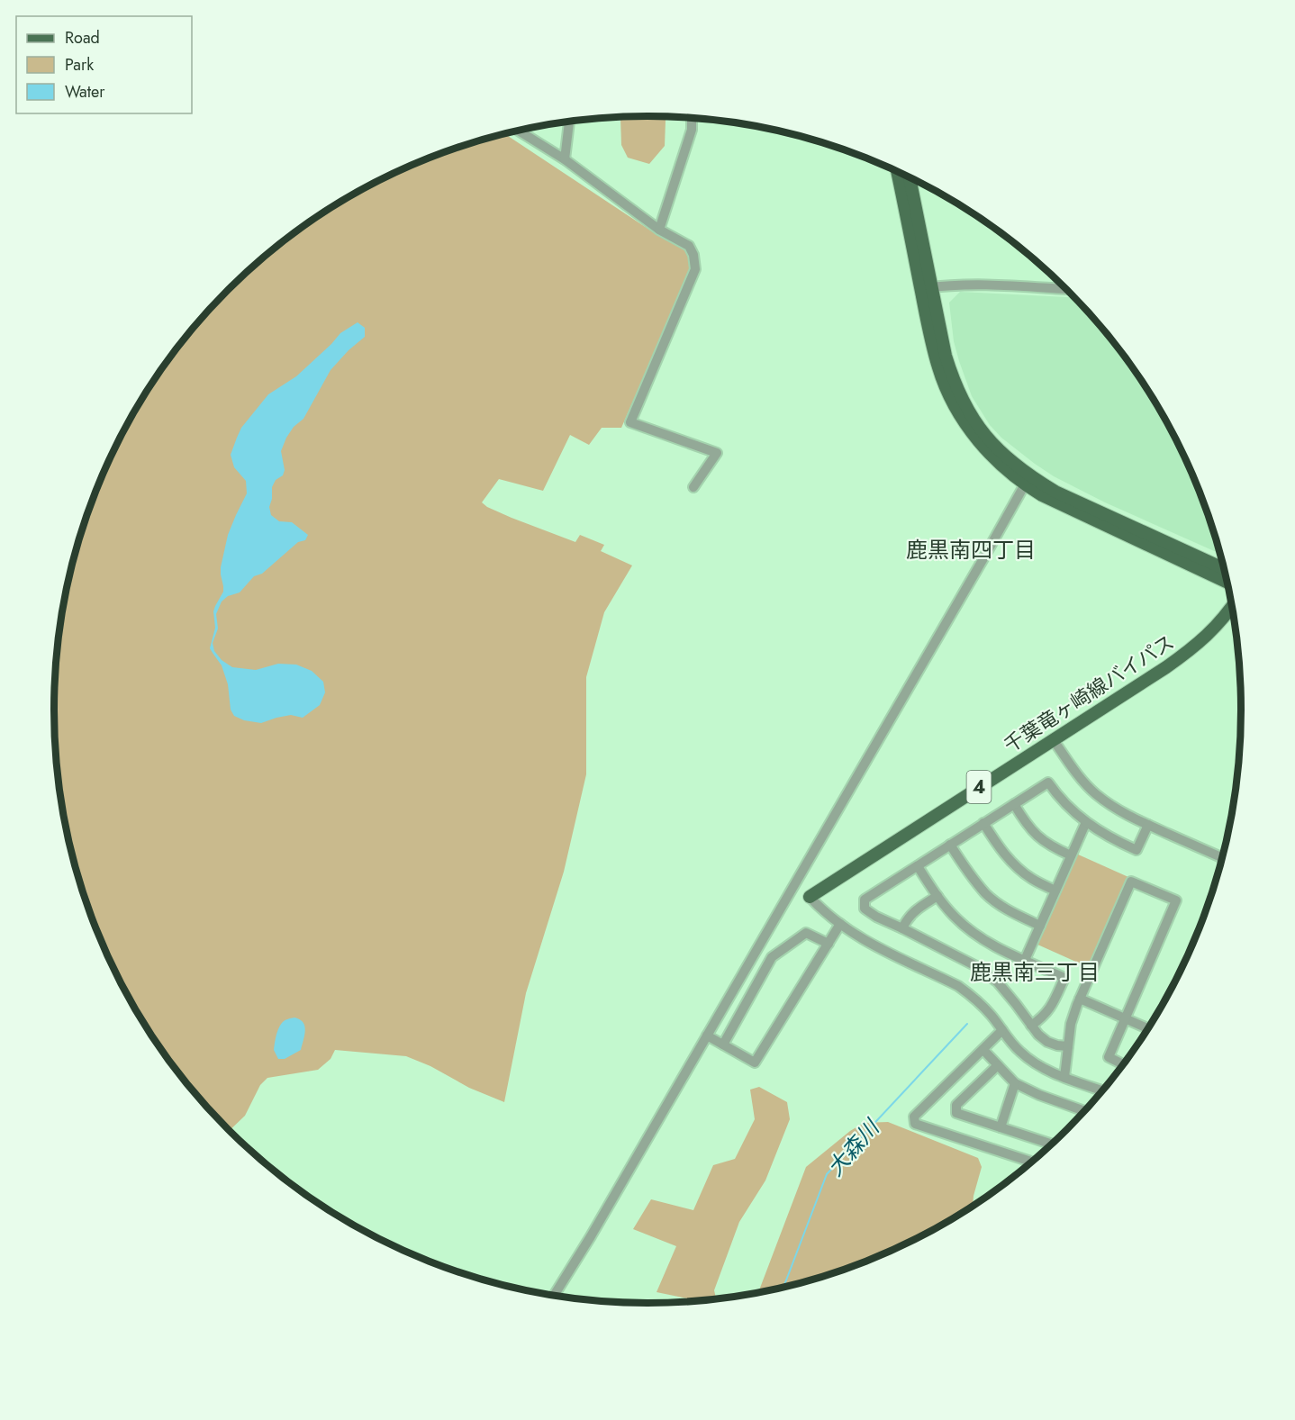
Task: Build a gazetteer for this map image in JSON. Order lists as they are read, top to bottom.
{
  "streets": {
    "main road": ["千葉竜ヶ崎線バイパス", "4"]
  },
  "districts": ["鹿黒南四丁目", "鹿黒南三丁目"],
  "water": ["大森川"],
  "legend": ["Road", "Park", "Water"]
}
